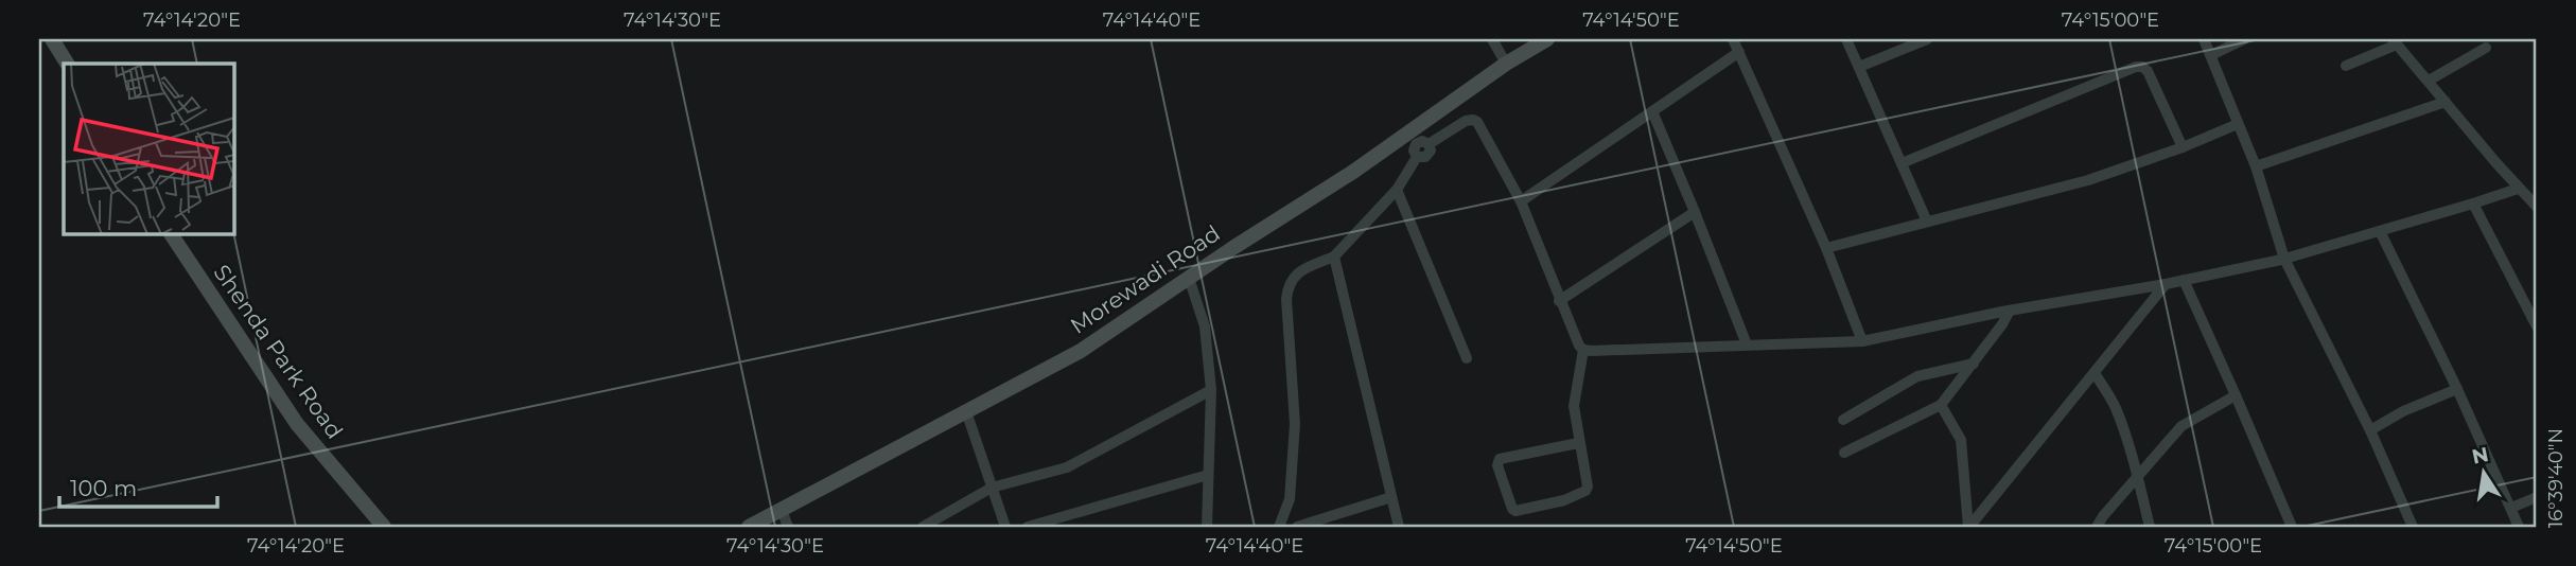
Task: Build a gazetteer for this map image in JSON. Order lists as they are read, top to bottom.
{
  "streets": {
    "main road": ["Morewadi Road", "Shenda Park Road"]
  },
  "scale_bar": "100 m",
  "north": "top",
  "coordinates": [
    "74°14'20\"E",
    "74°14'30\"E",
    "74°14'40\"E",
    "74°14'50\"E",
    "74°15'00\"E",
    "16°39'40\"N"
  ]
}
